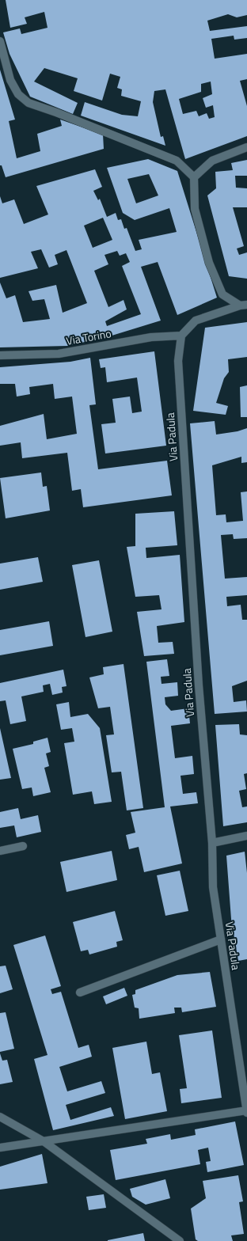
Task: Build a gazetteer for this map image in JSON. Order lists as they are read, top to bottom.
{
  "streets": {
    "street": ["Via Torino", "Via Padula"]
  },
  "crossings": [
    ["Via Torino", "Via Padula"]
  ]
}
